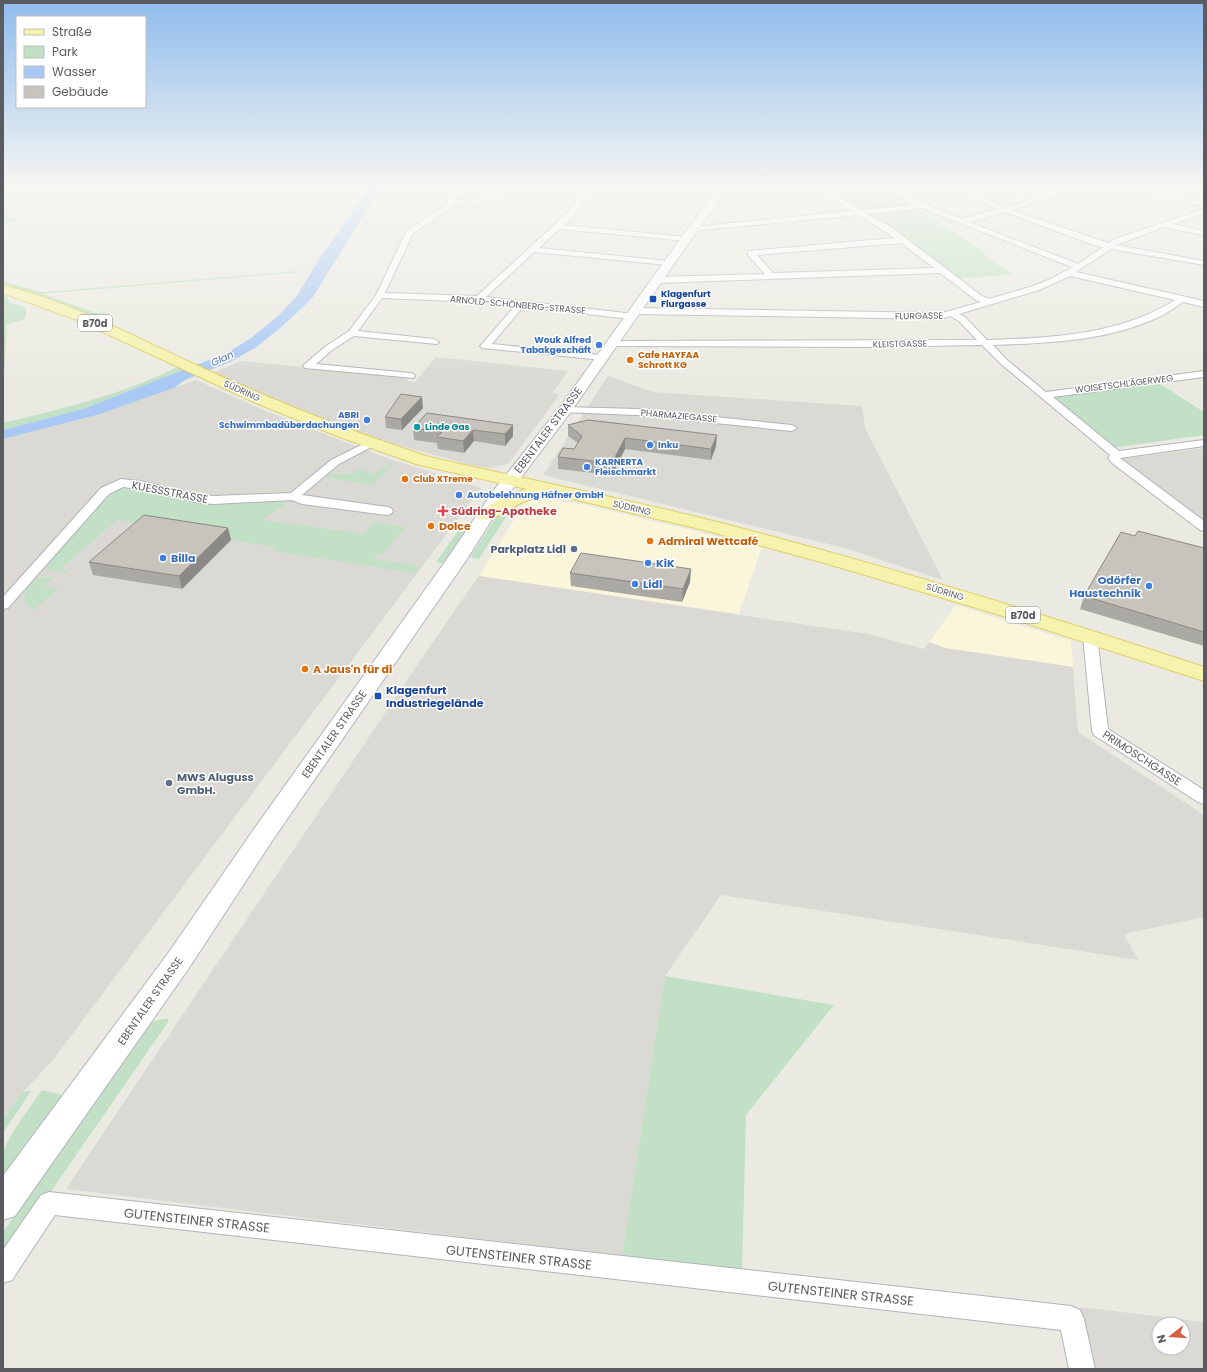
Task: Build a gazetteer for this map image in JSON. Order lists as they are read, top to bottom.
{
  "streets": {
    "main road": ["B70d", "SÜDRING", "EBENTALER STRASSE"],
    "street": [
      "ARNOLD-SCHÖNBERG-STRASSE",
      "FLURGASSE",
      "KLEISTGASSE",
      "WOISETSCHLÄGERWEG",
      "PHARMAZIEGASSE",
      "KUESSSTRASSE",
      "PRIMOSCHGASSE",
      "GUTENSTEINER STRASSE"
    ]
  },
  "crossings": [
    ["ARNOLD-SCHÖNBERG-STRASSE", "FLURGASSE"],
    ["ARNOLD-SCHÖNBERG-STRASSE", "EBENTALER STRASSE"],
    ["FLURGASSE", "EBENTALER STRASSE"],
    ["KLEISTGASSE", "EBENTALER STRASSE"],
    ["SÜDRING", "EBENTALER STRASSE"],
    ["SÜDRING", "PRIMOSCHGASSE"],
    ["PHARMAZIEGASSE", "EBENTALER STRASSE"]
  ],
  "water": ["Glan"],
  "places": {
    "transit": ["Klagenfurt Flurgasse", "Klagenfurt Industriegelände"],
    "other": [
      "Wouk Alfred Tabakgeschäft",
      "Cafe HAYFAA Schrott KG",
      "ABRI Schwimmbadüberdachungen",
      "Linde Gas",
      "Inku",
      "KARNERTA Fleischmarkt",
      "Club XTreme",
      "Autobelehnung Häfner GmbH",
      "Dolce",
      "Admiral Wettcafé",
      "Parkplatz Lidl",
      "Billa",
      "KiK",
      "Lidl",
      "Odörfer Haustechnik",
      "A Jaus'n für di",
      "MWS Aluguss GmbH."
    ],
    "health": ["Südring-Apotheke"]
  },
  "legend": [
    "Straße",
    "Park",
    "Wasser",
    "Gebäude"
  ],
  "north": "left"
}
